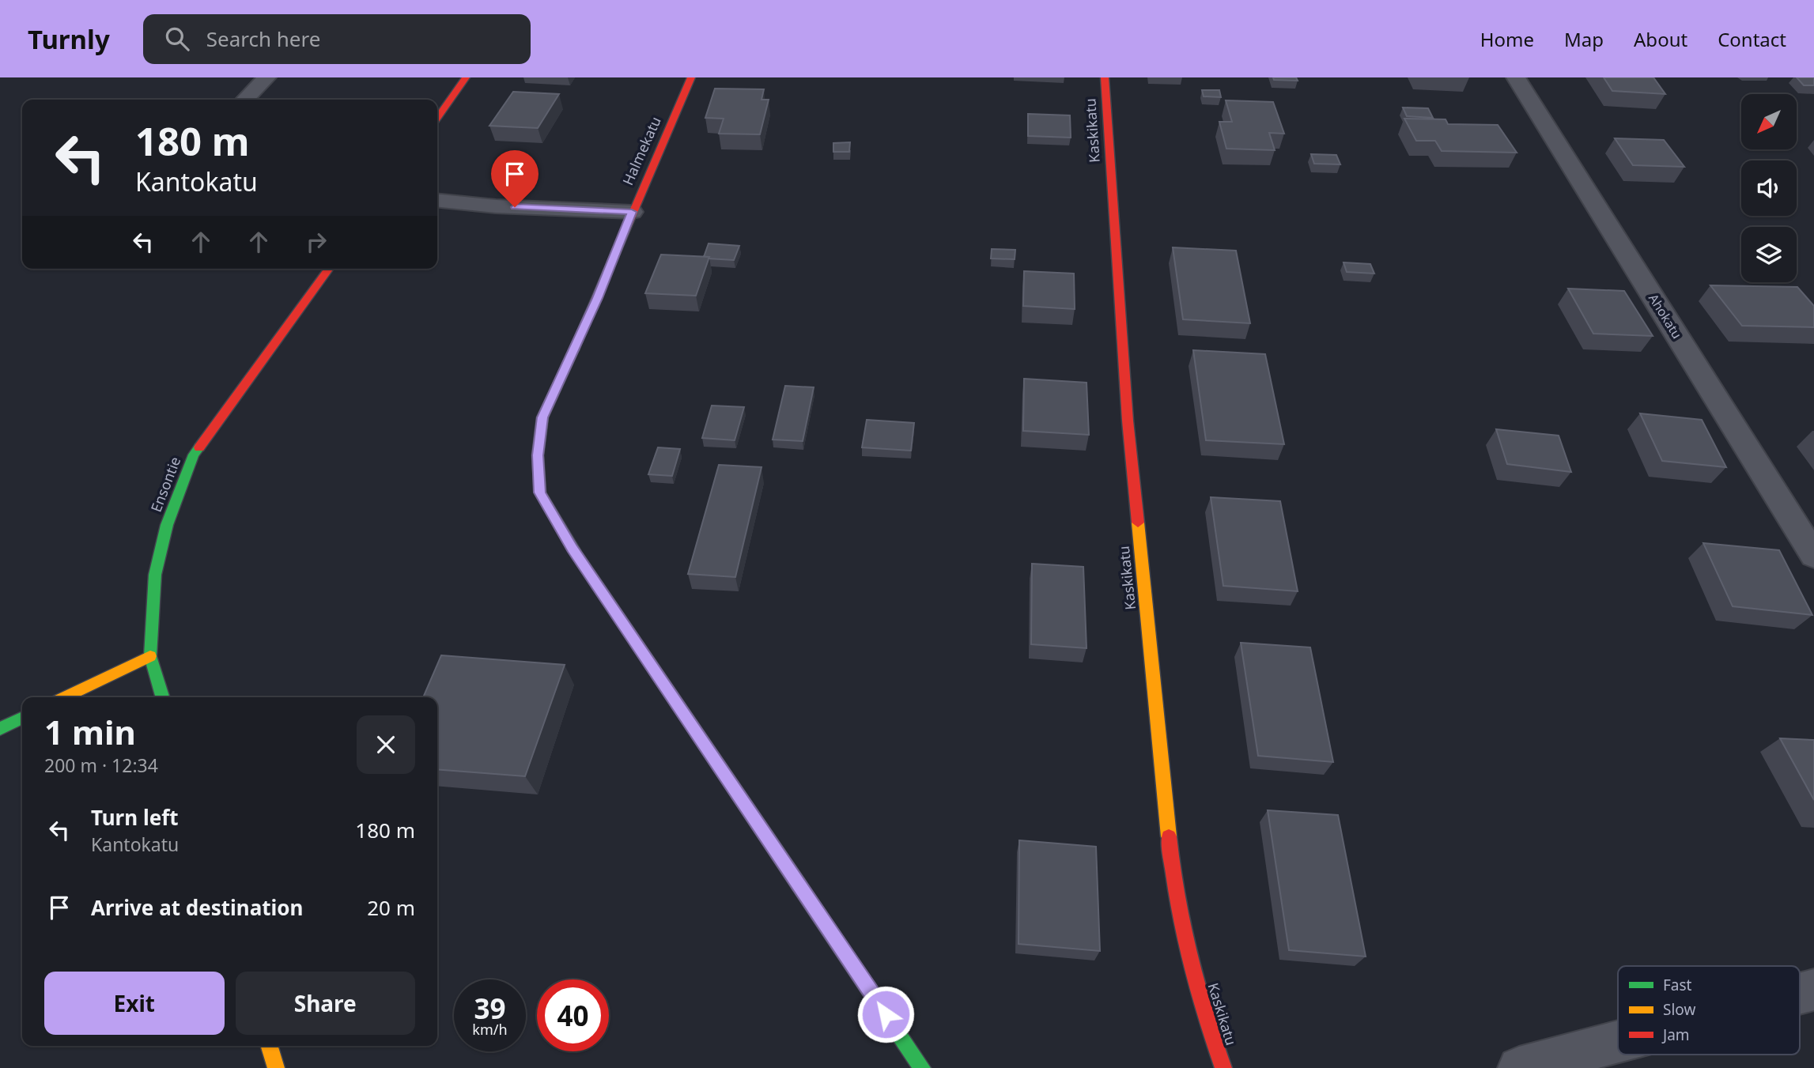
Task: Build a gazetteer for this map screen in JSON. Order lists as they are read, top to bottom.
{
  "streets": {
    "street": [
      "Kaskikatu",
      "Halmekatu",
      "Ahokatu",
      "Ensontie"
    ]
  },
  "legend": ["Fast", "Slow", "Jam"],
  "north": "bottom left",
  "page": {
    "header": "Turnly",
    "search": "Search here",
    "nav": [
      "Home",
      "Map",
      "About",
      "Contact"
    ],
    "turn": ["180 m", "Kantokatu"],
    "heading": ["1 min", "200 m · 12:34"],
    "list": [
      {
        "name": "Turn left",
        "note": "Kantokatu",
        "value": "180 m"
      },
      {
        "name": "Arrive at destination",
        "value": "20 m"
      }
    ],
    "buttons": ["Exit", "Share"],
    "speed": "39 km/h",
    "limit": "40"
  }
}
